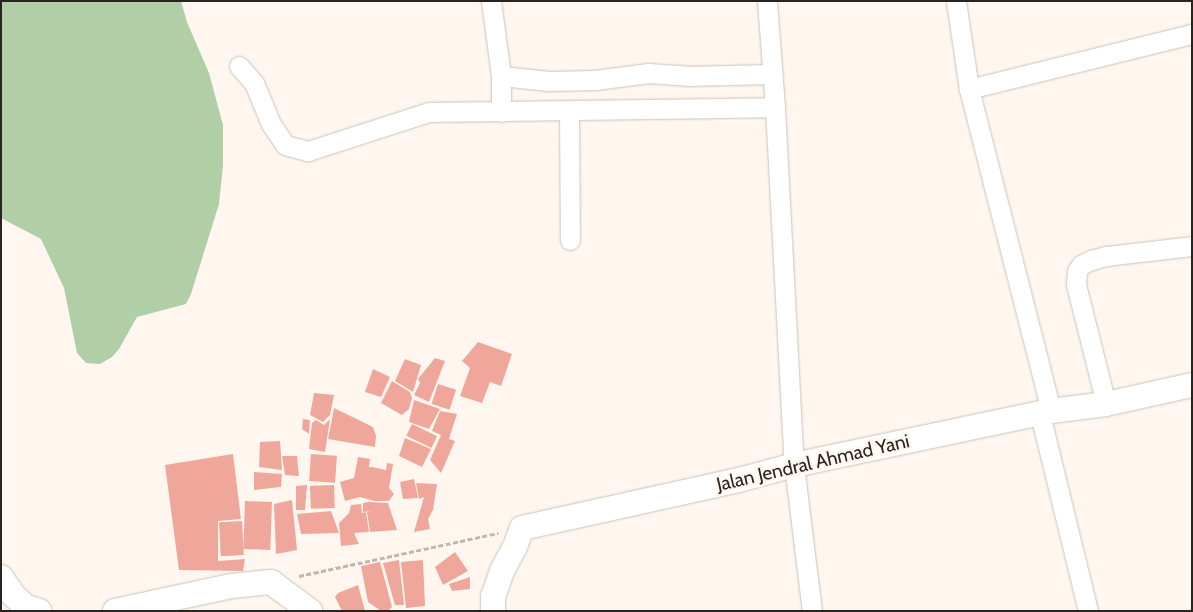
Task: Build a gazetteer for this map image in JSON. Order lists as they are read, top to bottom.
{
  "streets": {
    "main road": ["Jalan Jendral Ahmad Yani"]
  }
}
